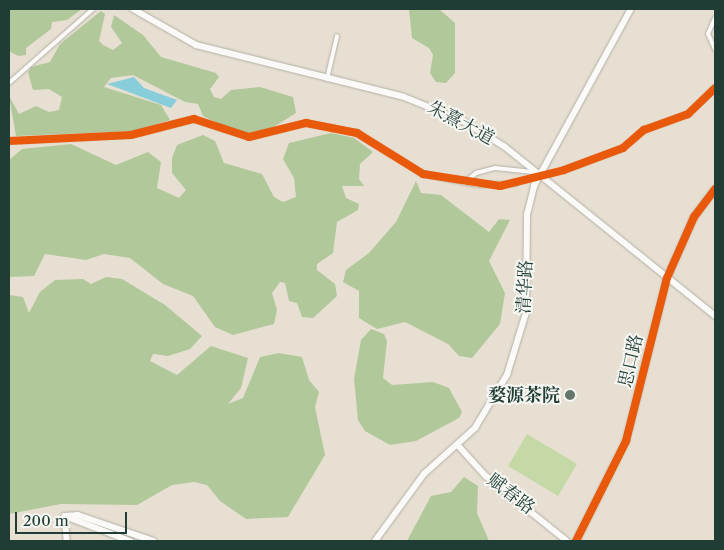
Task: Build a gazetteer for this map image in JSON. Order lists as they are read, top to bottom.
{
  "streets": {
    "main road": [
      "朱熹大道",
      "清华路",
      "思口路",
      "赋春路"
    ]
  },
  "crossings": [
    ["朱熹大道", "清华路"],
    ["朱熹大道", "思口路"],
    ["清华路", "赋春路"]
  ],
  "places": ["婺源茶院"],
  "scale_bar": "200 m"
}
